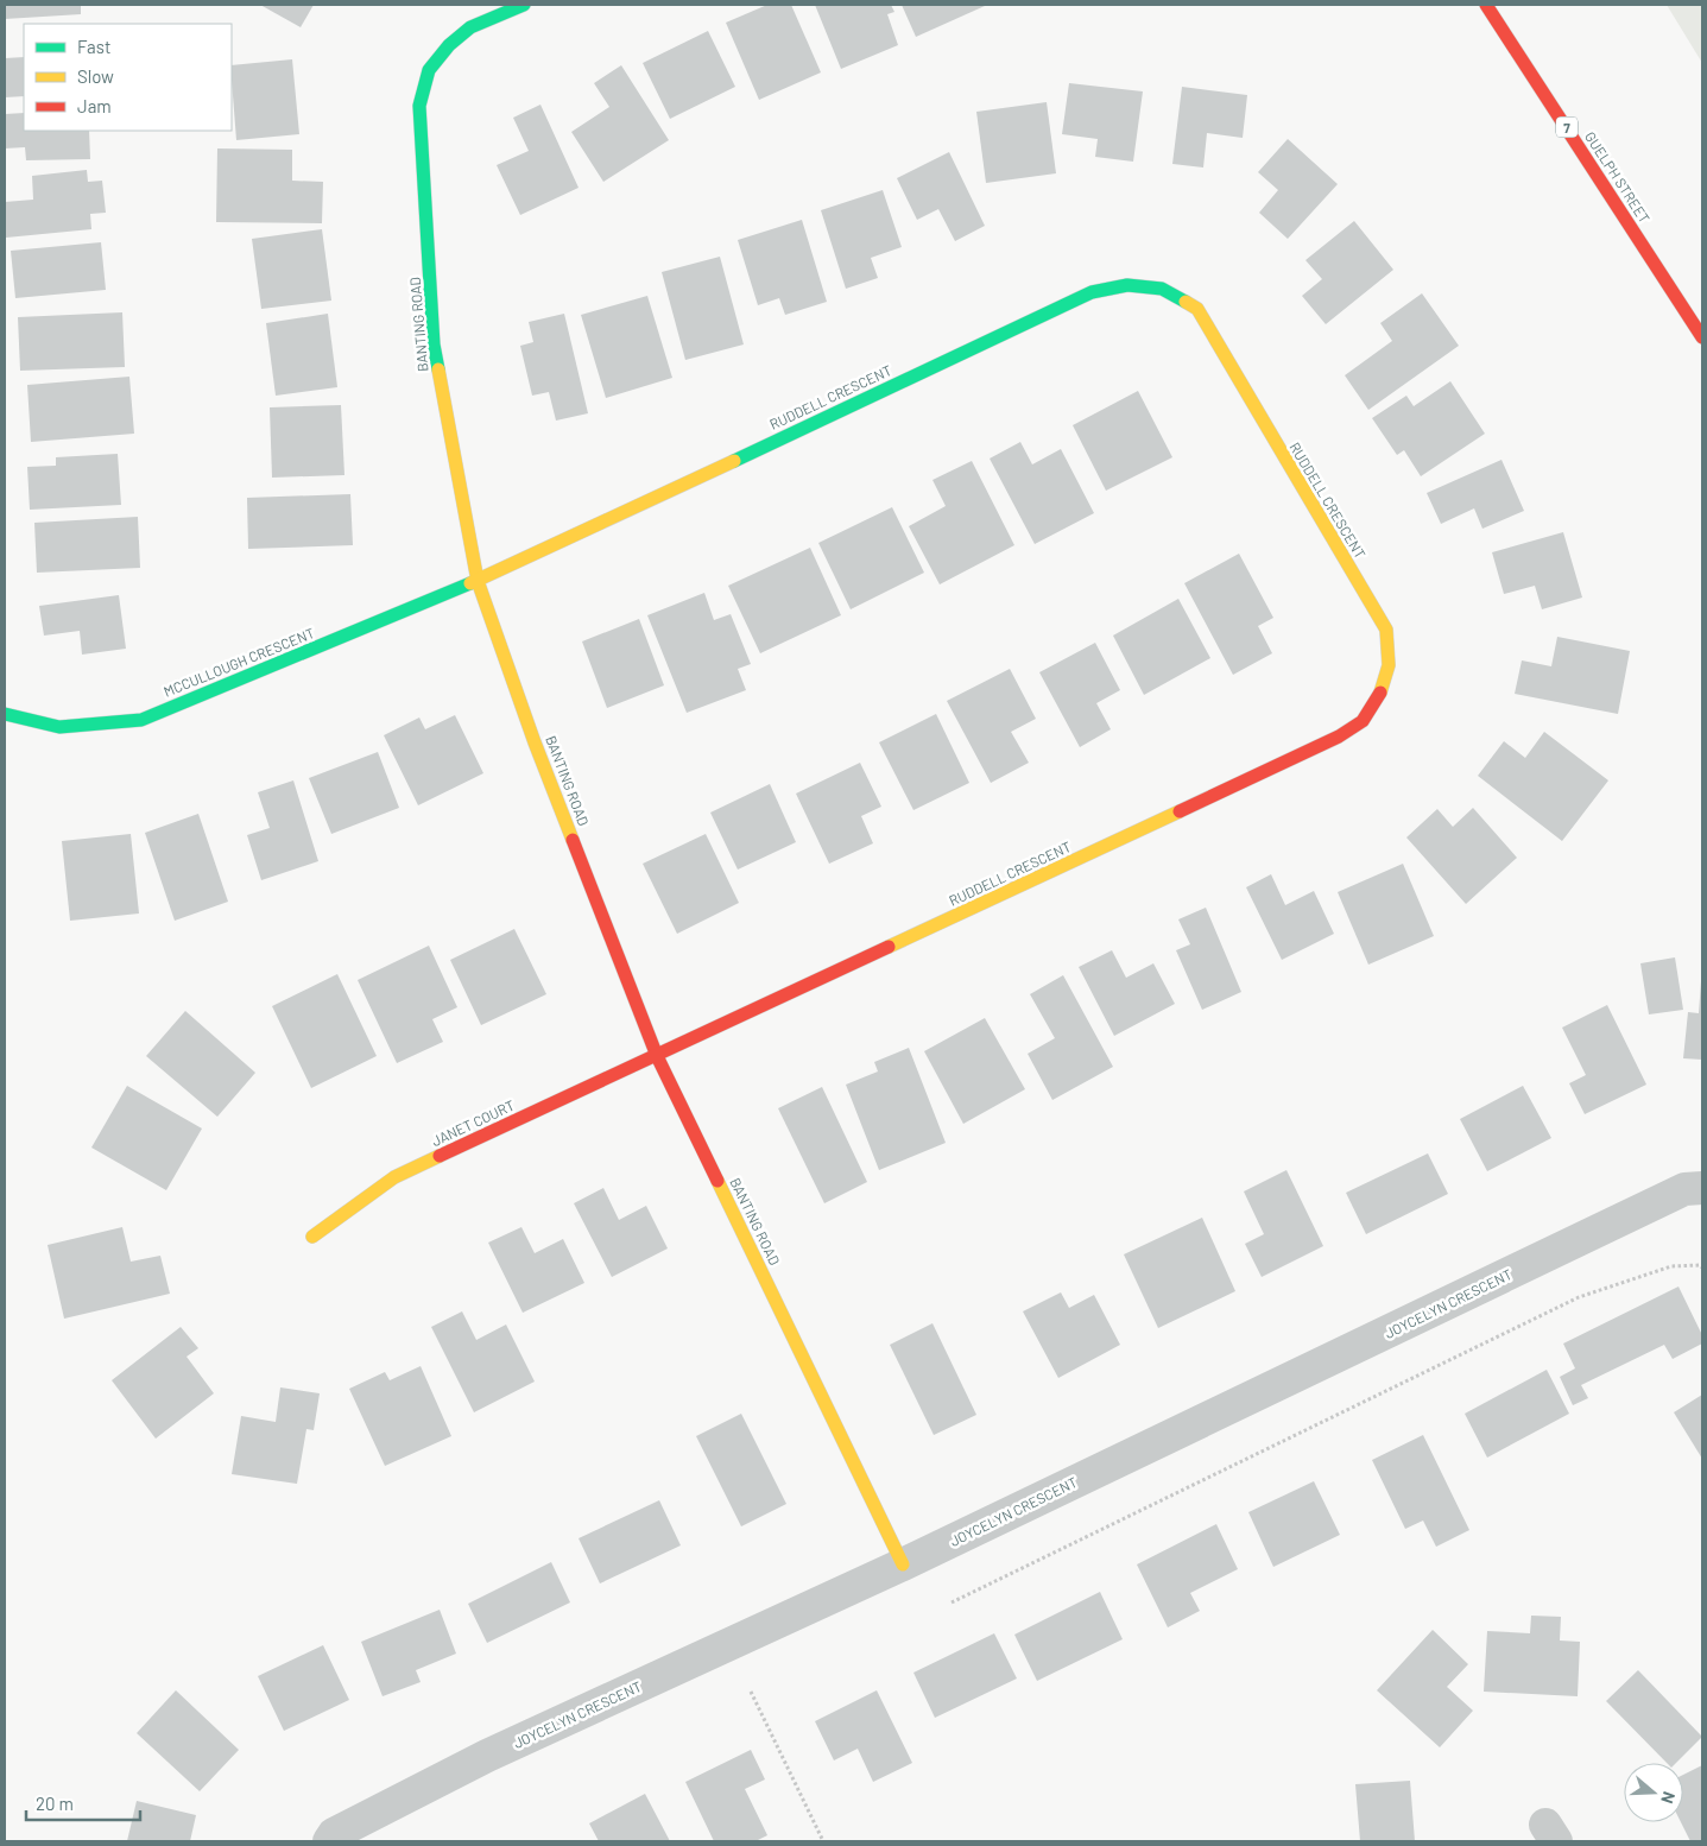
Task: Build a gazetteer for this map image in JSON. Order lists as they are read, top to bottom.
{
  "streets": {
    "street": [
      "7",
      "GUELPH STREET",
      "BANTING ROAD",
      "RUDDELL CRESCENT",
      "MCCULLOUGH CRESCENT",
      "JANET COURT",
      "JOYCELYN CRESCENT"
    ]
  },
  "crossings": [
    ["BANTING ROAD", "RUDDELL CRESCENT"],
    ["BANTING ROAD", "MCCULLOUGH CRESCENT"],
    ["BANTING ROAD", "JANET COURT"],
    ["BANTING ROAD", "JOYCELYN CRESCENT"],
    ["RUDDELL CRESCENT", "MCCULLOUGH CRESCENT"],
    ["RUDDELL CRESCENT", "JANET COURT"]
  ],
  "legend": ["Fast", "Slow", "Jam"],
  "scale_bar": "20 m",
  "north": "right"
}
